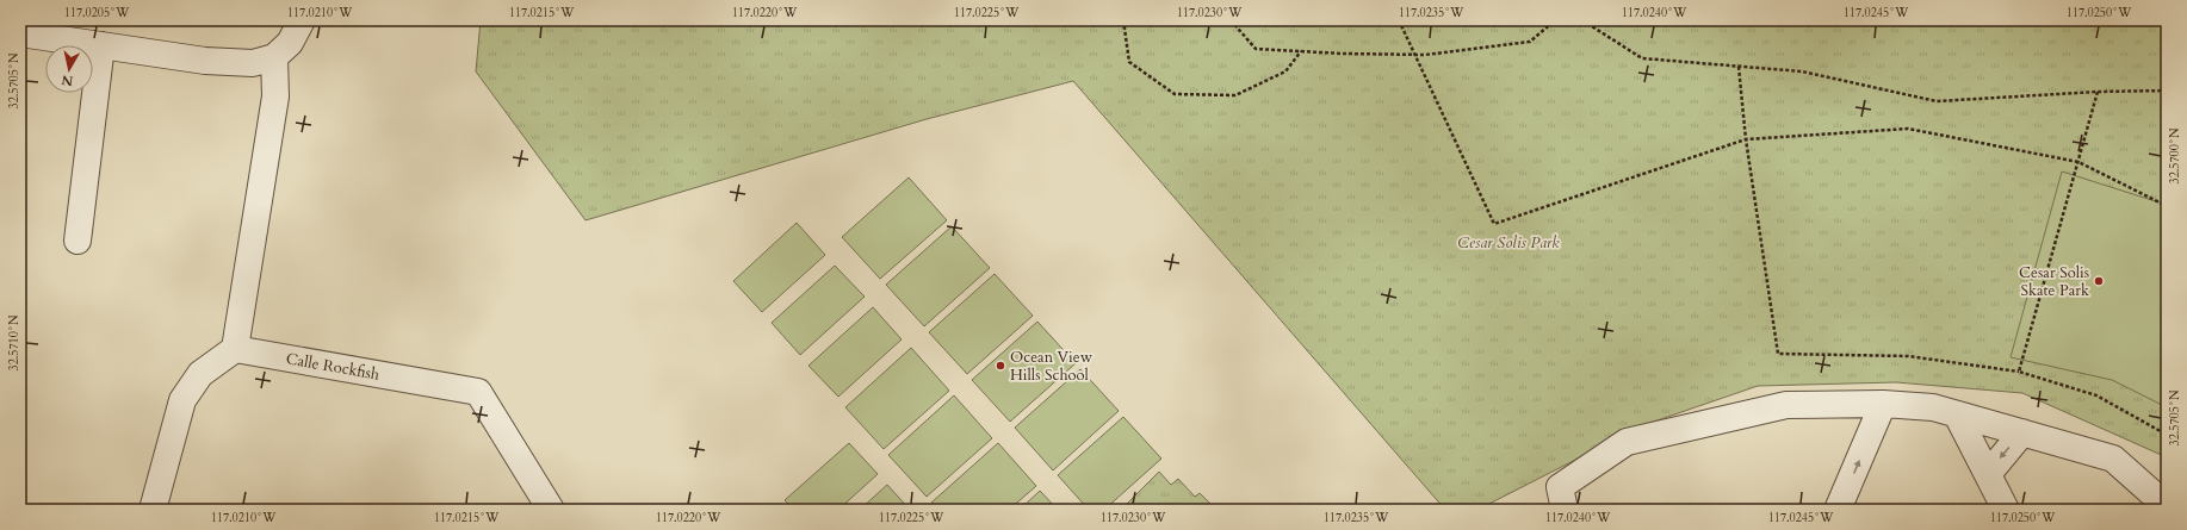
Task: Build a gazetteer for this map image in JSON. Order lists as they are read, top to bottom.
{
  "streets": {
    "street": ["Calle Rockfish"]
  },
  "parks": ["Cesar Solis Park"],
  "places": ["Cesar Solis Skate Park", "Ocean View Hills School"],
  "north": "bottom",
  "coordinates": [
    "117.0205°W",
    "117.0210°W",
    "117.0215°W",
    "117.0220°W",
    "117.0225°W",
    "117.0230°W",
    "117.0235°W",
    "117.0240°W",
    "117.0245°W",
    "117.0250°W",
    "32.5705°N",
    "32.5700°N",
    "32.5710°N"
  ]
}
